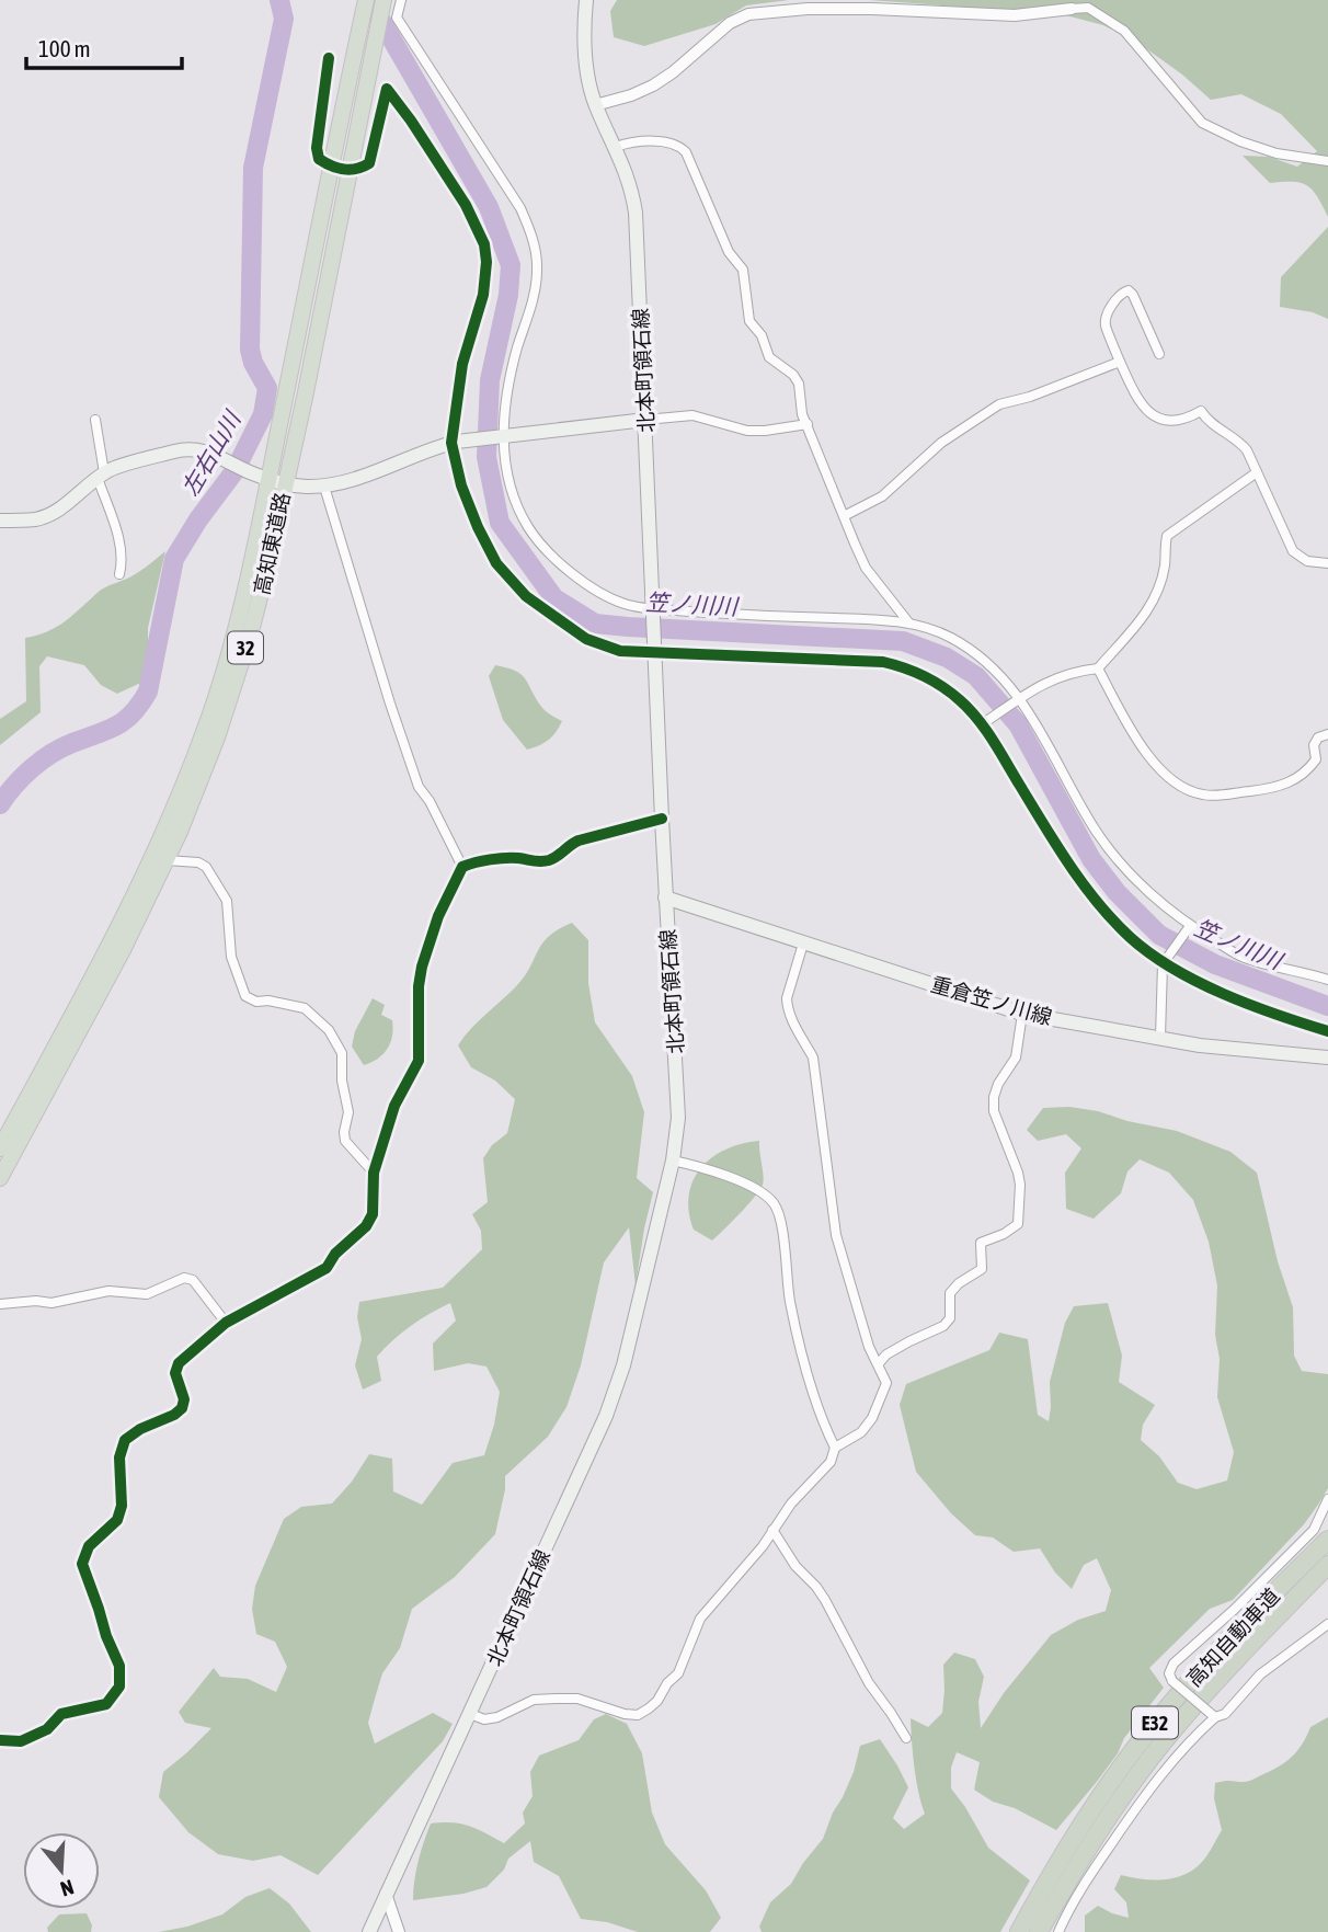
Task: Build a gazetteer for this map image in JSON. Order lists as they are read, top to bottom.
{
  "streets": {
    "highway": [
      "高知東道路",
      "32",
      "高知自動車道",
      "E32"
    ],
    "main road": ["北本町領石線", "重倉笠ノ川線"]
  },
  "crossings": [
    ["北本町領石線", "重倉笠ノ川線"]
  ],
  "water": ["左右山川", "笠ノ川川"],
  "scale_bar": "100 m",
  "north": "bottom"
}
